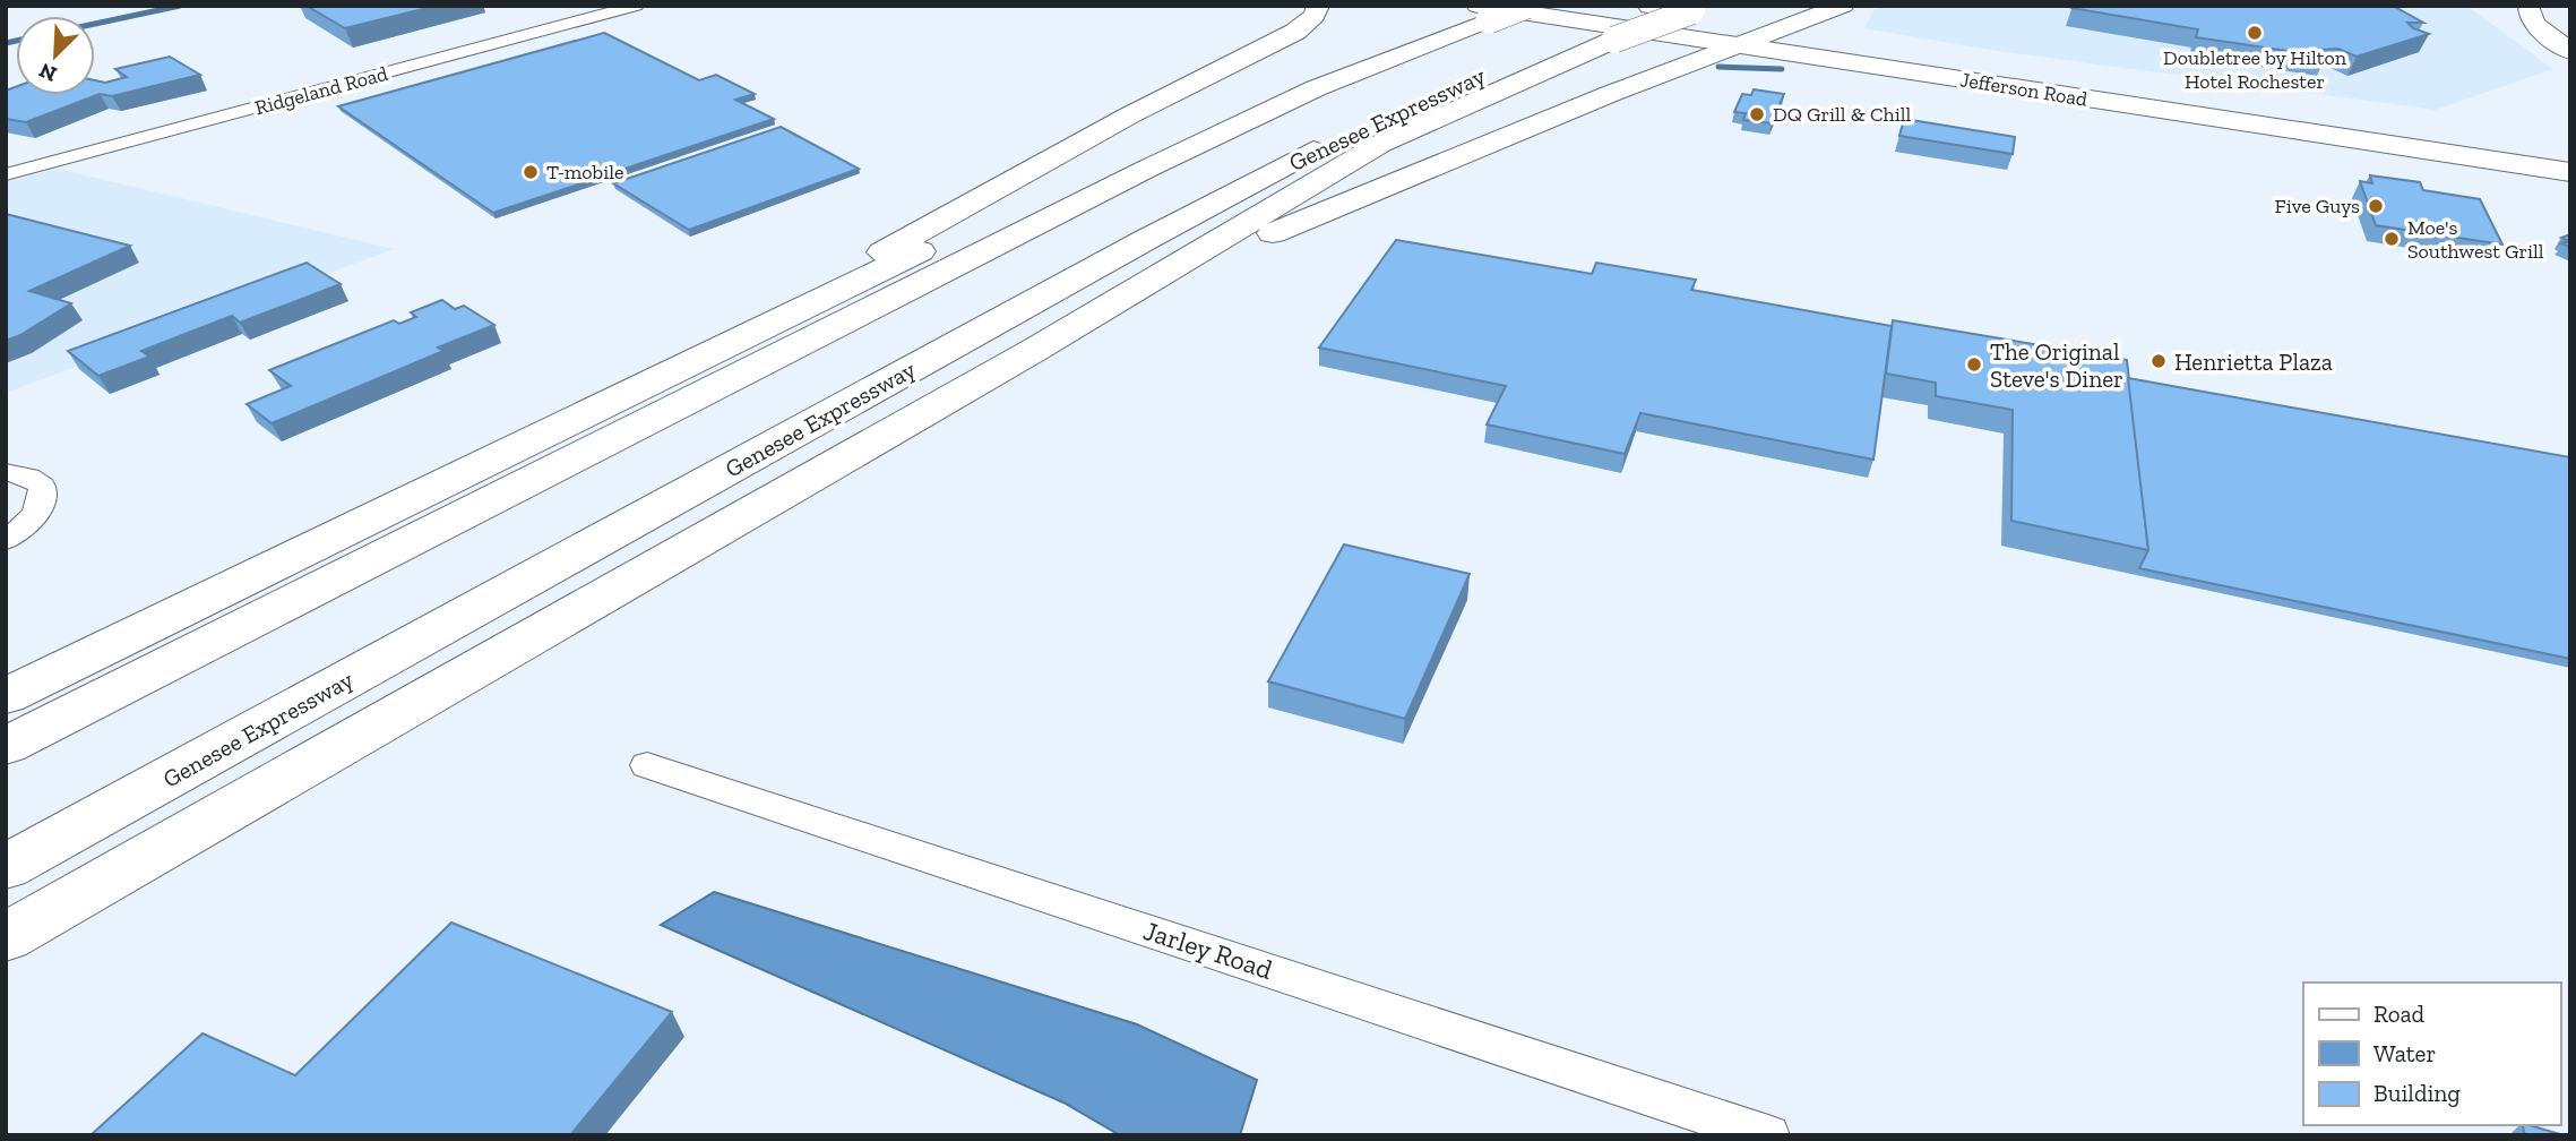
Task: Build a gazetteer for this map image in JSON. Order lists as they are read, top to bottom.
{
  "streets": {
    "main road": ["Jefferson Road", "Genesee Expressway"],
    "street": ["Ridgeland Road", "Jarley Road"]
  },
  "crossings": [
    ["Jefferson Road", "Genesee Expressway"]
  ],
  "places": [
    "Doubletree by Hilton Hotel Rochester",
    "DQ Grill & Chill",
    "T-mobile",
    "Five Guys",
    "Moe's Southwest Grill",
    "Henrietta Plaza",
    "The Original Steve's Diner"
  ],
  "legend": ["Road", "Water", "Building"],
  "north": "bottom left"
}
